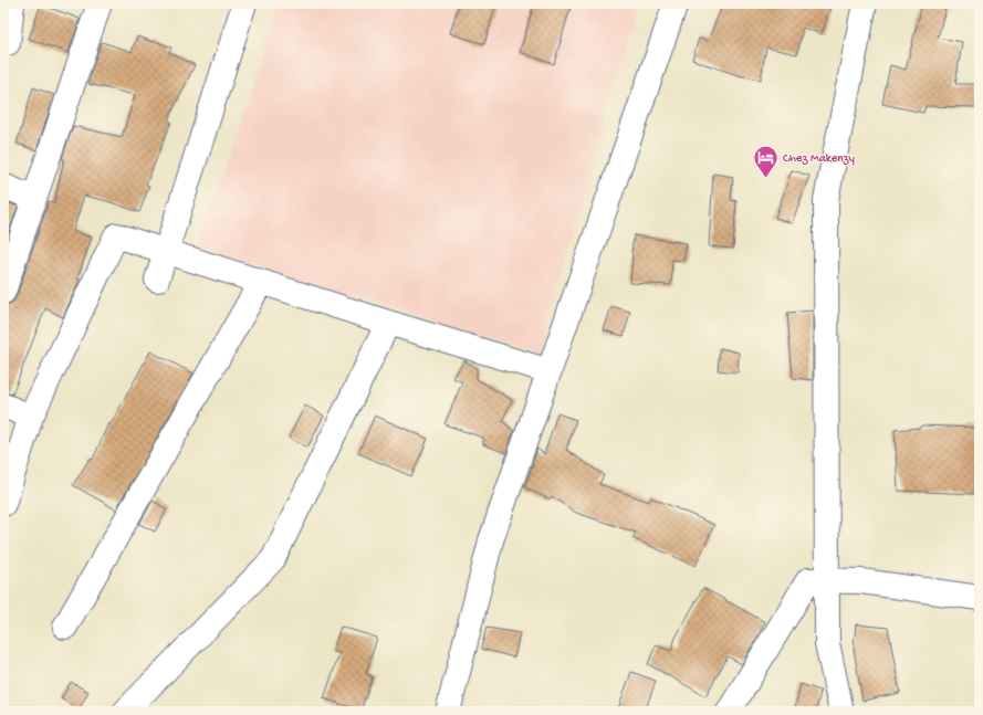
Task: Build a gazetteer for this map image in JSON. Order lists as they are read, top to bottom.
{
  "places": {
    "hotel": ["Chez Makenzy"]
  }
}
